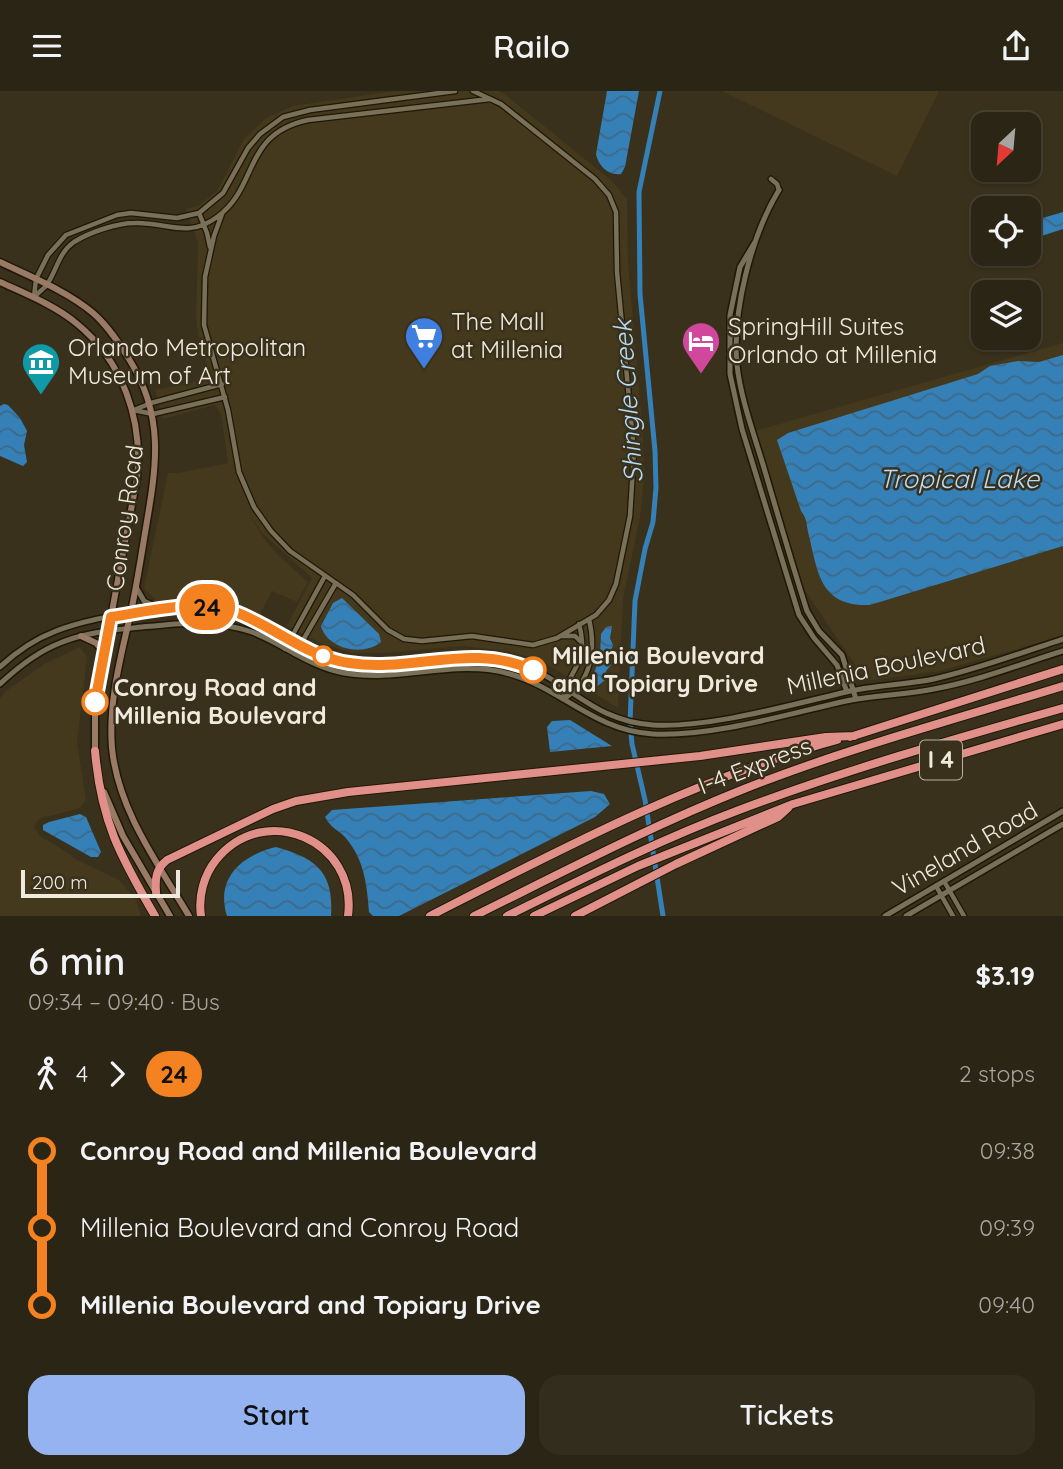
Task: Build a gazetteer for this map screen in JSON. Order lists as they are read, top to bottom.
{
  "streets": {
    "highway": ["I 4", "I-4 Express"],
    "main road": ["Conroy Road"],
    "street": ["Millenia Boulevard", "Vineland Road"]
  },
  "crossings": [
    ["Conroy Road", "Millenia Boulevard"]
  ],
  "water": ["Shingle Creek", "Tropical Lake"],
  "places": {
    "supermarket": ["The Mall at Millenia"],
    "hotel": ["SpringHill Suites Orlando at Millenia"],
    "museum": ["Orlando Metropolitan Museum of Art"],
    "other": ["Millenia Boulevard and Topiary Drive", "Conroy Road and Millenia Boulevard"]
  },
  "lines": ["bus line 24"],
  "scale_bar": "200 m",
  "north": "bottom left",
  "page": {
    "header": "Railo",
    "on_map": "24",
    "scale": "200 m",
    "heading": ["6 min", "09:34 – 09:40 · Bus", "$3.19"],
    "legs": ["4", "24", "2 stops"],
    "list": [
      {
        "name": "Conroy Road and Millenia Boulevard",
        "value": "09:38"
      },
      {
        "name": "Millenia Boulevard and Conroy Road",
        "value": "09:39"
      },
      {
        "name": "Millenia Boulevard and Topiary Drive",
        "value": "09:40"
      }
    ],
    "buttons": ["Start", "Tickets"]
  }
}
